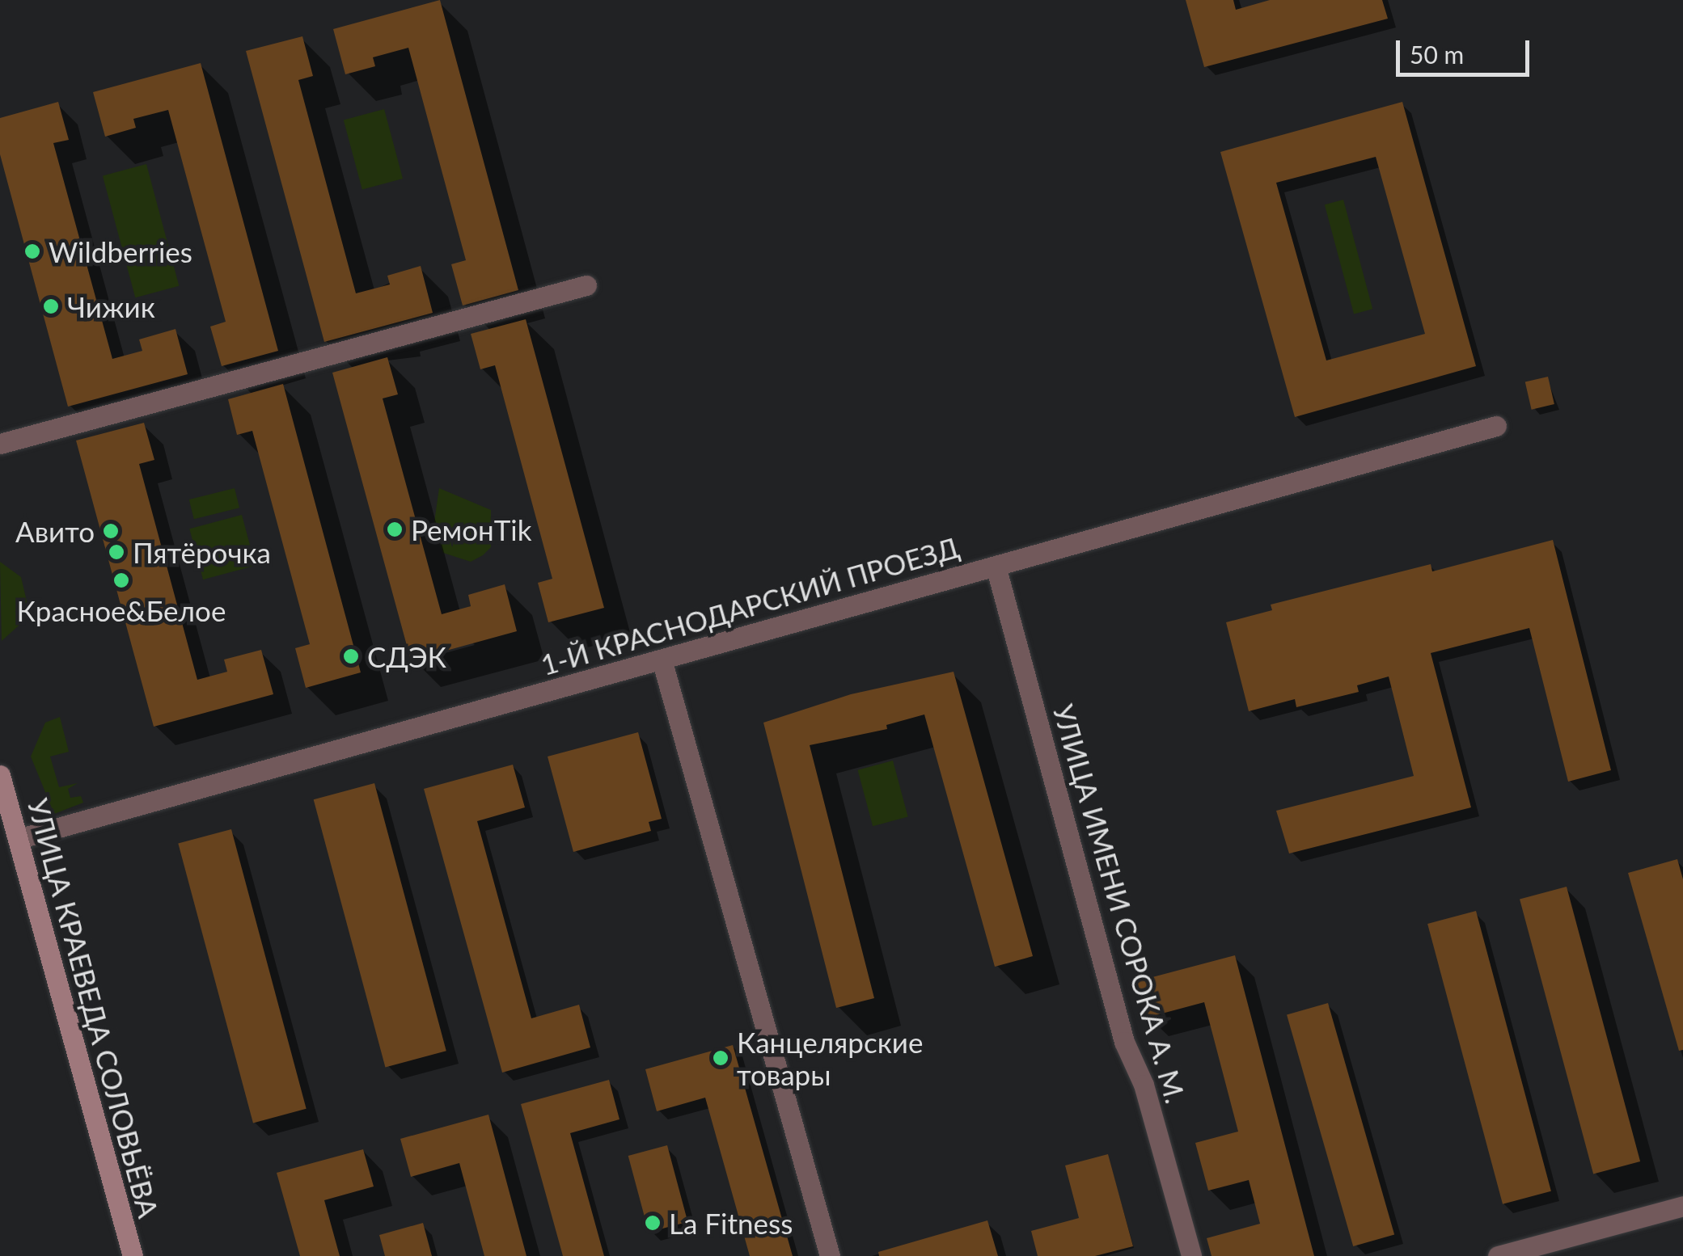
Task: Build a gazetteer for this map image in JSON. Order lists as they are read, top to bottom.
{
  "streets": {
    "main road": ["УЛИЦА КРАЕВЕДА СОЛОВЬЁВА"],
    "street": ["1-Й КРАСНОДАРСКИЙ ПРОЕЗД", "УЛИЦА ИМЕНИ СОРОКА А. М."]
  },
  "crossings": [
    ["1-Й КРАСНОДАРСКИЙ ПРОЕЗД", "УЛИЦА ИМЕНИ СОРОКА А. М."],
    ["1-Й КРАСНОДАРСКИЙ ПРОЕЗД", "УЛИЦА КРАЕВЕДА СОЛОВЬЁВА"]
  ],
  "places": [
    "Wildberries",
    "Чижик",
    "РемонTik",
    "Авито",
    "Пятёрочка",
    "Красное&Белое",
    "СДЭК",
    "Канцелярские товары",
    "La Fitness"
  ],
  "scale_bar": "50 m"
}
